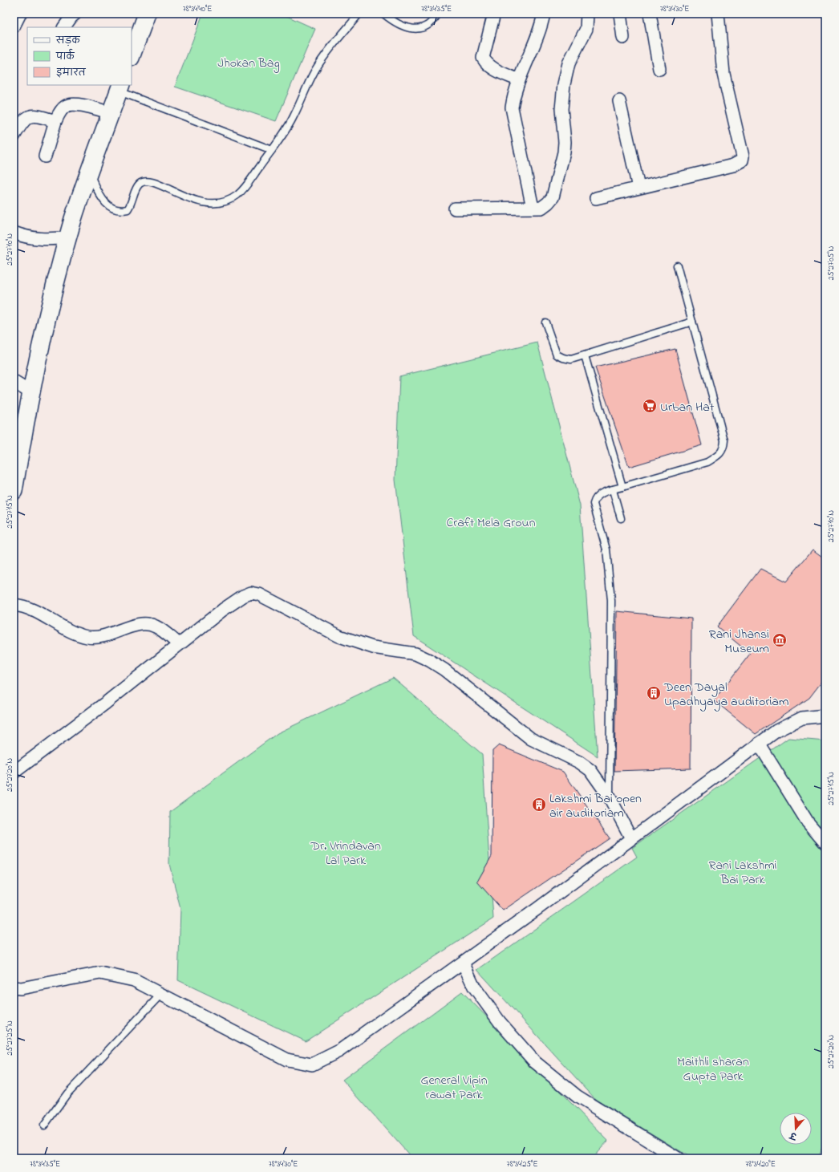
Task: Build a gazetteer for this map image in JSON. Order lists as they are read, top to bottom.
{
  "parks": [
    "Jhokan Bag",
    "Craft Mela Groun",
    "Dr. Vrindavan Lal Park",
    "Rani Lakshmi Bai Park",
    "Maithli sharan Gupta Park",
    "General Vipin rawat Park"
  ],
  "places": {
    "supermarket": ["Urban Hat"],
    "museum": ["Rani Jhansi Museum"],
    "building": ["Deen Dayal Upadhyaya auditoriam", "Lakshmi Bai open air auditoriam"]
  },
  "legend": ["सड़क", "पार्क", "इमारत"],
  "north": "bottom",
  "coordinates": [
    "78°34'40\"E",
    "78°34'35\"E",
    "78°34'30\"E",
    "25°27'10\"N",
    "25°27'05\"N",
    "25°27'15\"N",
    "25°27'20\"N",
    "25°27'25\"N",
    "78°34'25\"E",
    "78°34'20\"E"
  ]
}
